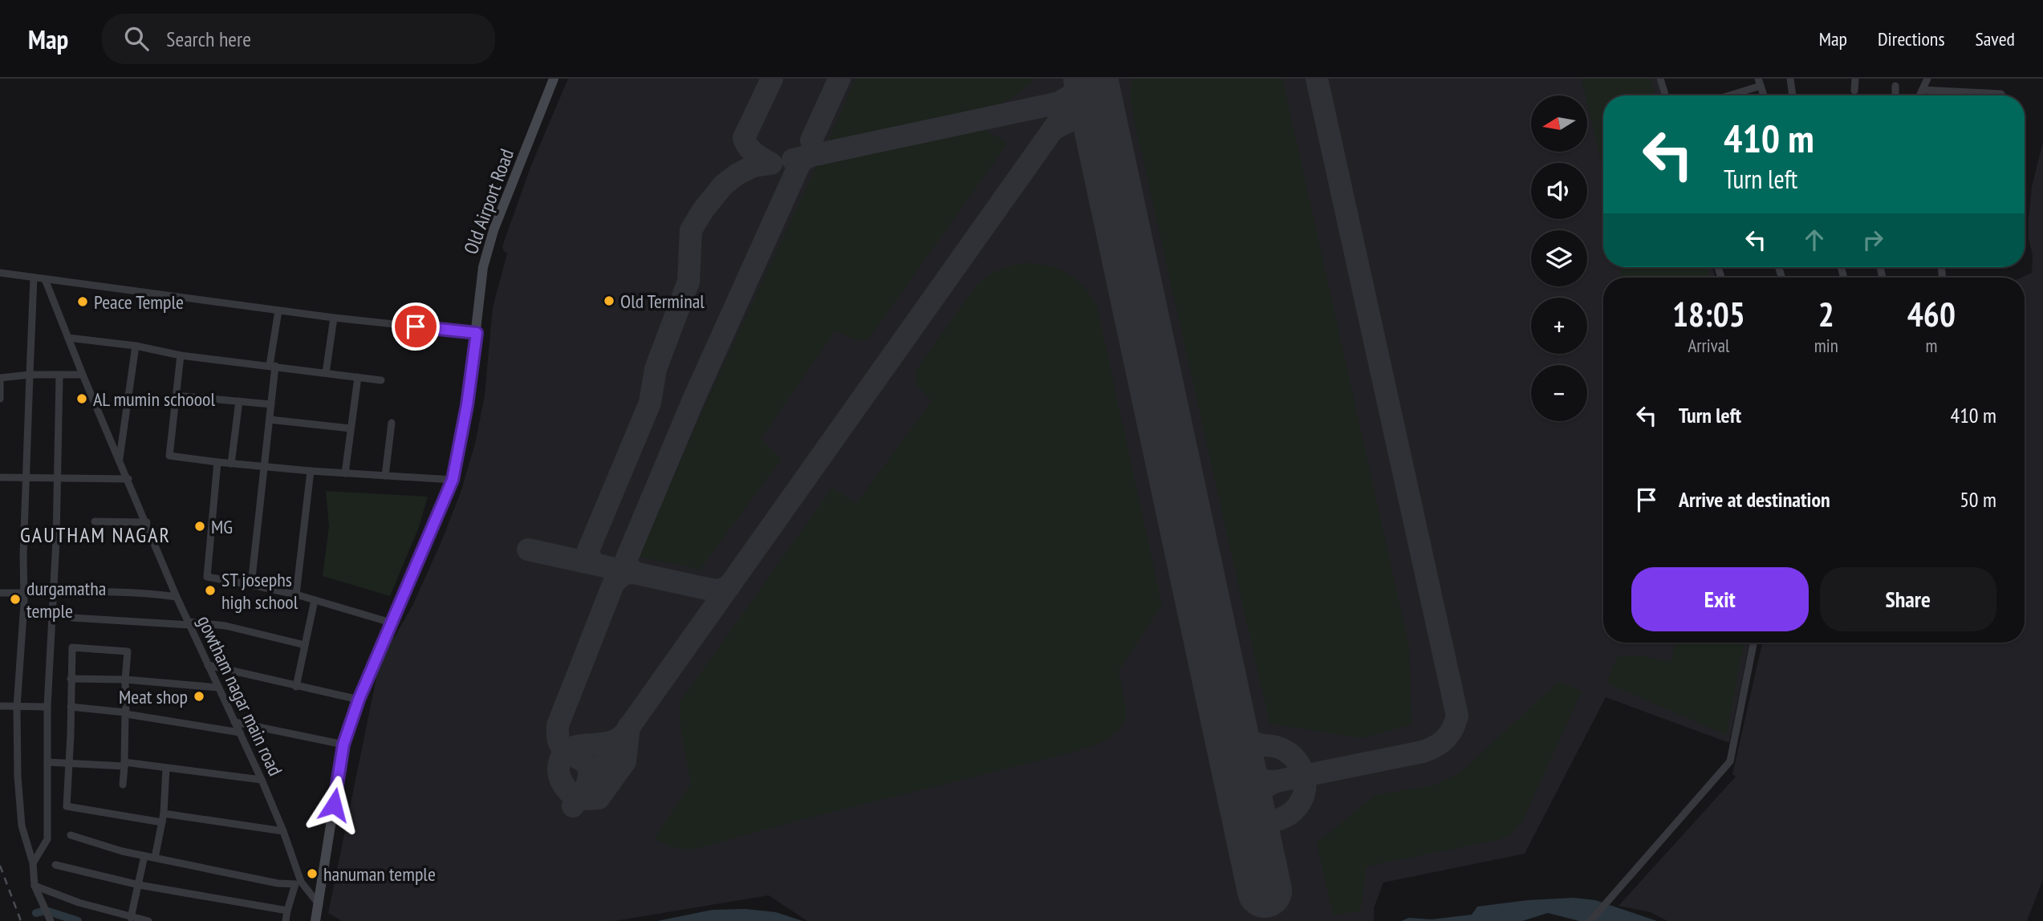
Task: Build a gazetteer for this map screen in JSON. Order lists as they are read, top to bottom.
{
  "streets": {
    "main road": ["Old Airport Road"],
    "street": ["gowtham nagar main road"]
  },
  "crossings": [
    ["Old Airport Road", "gowtham nagar main road"]
  ],
  "districts": ["GAUTHAM NAGAR"],
  "places": [
    "Old Terminal",
    "Peace Temple",
    "AL mumin schoool",
    "MG",
    "ST josephs high school",
    "durgamatha temple",
    "Meat shop",
    "hanuman temple"
  ],
  "north": "left",
  "page": {
    "header": "Map",
    "search": "Search here",
    "nav": ["Map", "Directions", "Saved"],
    "map_buttons": ["+", "−"],
    "turn": ["410 m", "Turn left"],
    "eta": [
      "18:05",
      "Arrival",
      "2",
      "min",
      "460",
      "m"
    ],
    "list": [
      {
        "name": "Turn left",
        "value": "410 m"
      },
      {
        "name": "Arrive at destination",
        "value": "50 m"
      }
    ],
    "buttons": ["Exit", "Share"]
  }
}
